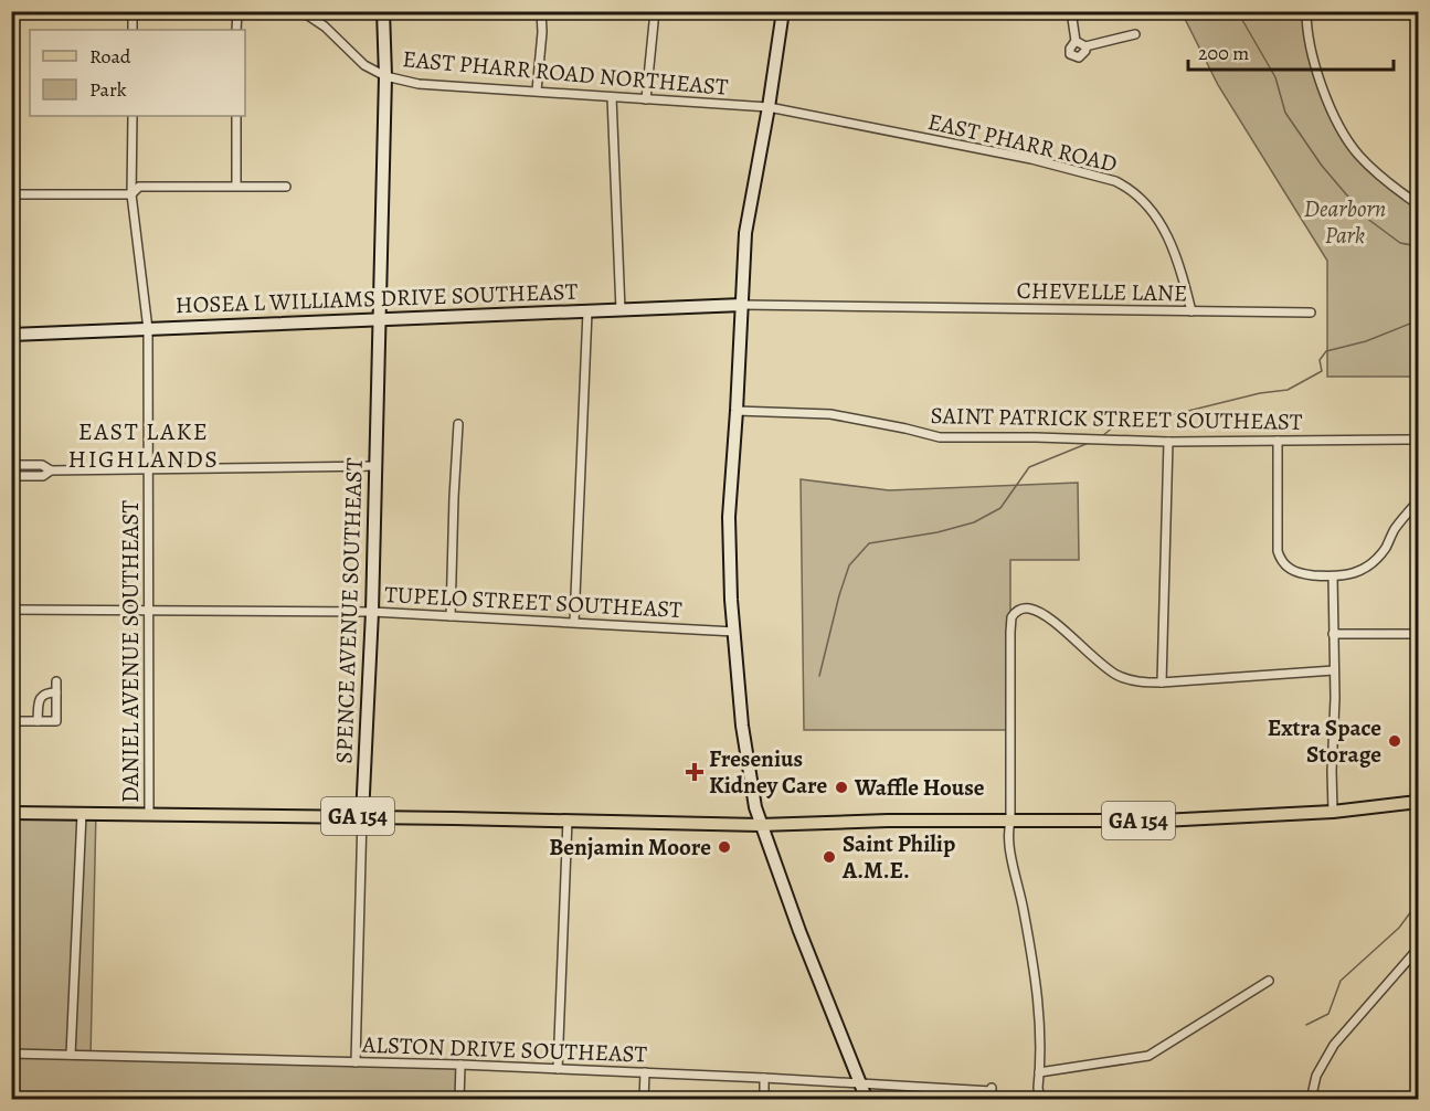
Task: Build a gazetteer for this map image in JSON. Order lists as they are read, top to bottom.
{
  "streets": {
    "main road": ["GA 154"],
    "street": [
      "EAST PHARR ROAD NORTHEAST",
      "EAST PHARR ROAD",
      "CHEVELLE LANE",
      "HOSEA L WILLIAMS DRIVE SOUTHEAST",
      "SAINT PATRICK STREET SOUTHEAST",
      "TUPELO STREET SOUTHEAST",
      "SPENCE AVENUE SOUTHEAST",
      "DANIEL AVENUE SOUTHEAST",
      "ALSTON DRIVE SOUTHEAST"
    ]
  },
  "crossings": [
    ["EAST PHARR ROAD NORTHEAST", "EAST PHARR ROAD"],
    ["EAST PHARR ROAD NORTHEAST", "SPENCE AVENUE SOUTHEAST"],
    ["EAST PHARR ROAD", "CHEVELLE LANE"],
    ["CHEVELLE LANE", "HOSEA L WILLIAMS DRIVE SOUTHEAST"],
    ["HOSEA L WILLIAMS DRIVE SOUTHEAST", "SPENCE AVENUE SOUTHEAST"],
    ["HOSEA L WILLIAMS DRIVE SOUTHEAST", "DANIEL AVENUE SOUTHEAST"],
    ["TUPELO STREET SOUTHEAST", "SPENCE AVENUE SOUTHEAST"],
    ["TUPELO STREET SOUTHEAST", "DANIEL AVENUE SOUTHEAST"],
    ["SPENCE AVENUE SOUTHEAST", "GA 154"],
    ["SPENCE AVENUE SOUTHEAST", "ALSTON DRIVE SOUTHEAST"],
    ["DANIEL AVENUE SOUTHEAST", "GA 154"]
  ],
  "districts": ["EAST LAKE HIGHLANDS"],
  "parks": ["Dearborn Park"],
  "places": {
    "other": [
      "Extra Space Storage",
      "Waffle House",
      "Benjamin Moore",
      "Saint Philip A.M.E."
    ],
    "health": ["Fresenius Kidney Care"]
  },
  "legend": ["Road", "Park"],
  "scale_bar": "200 m"
}
